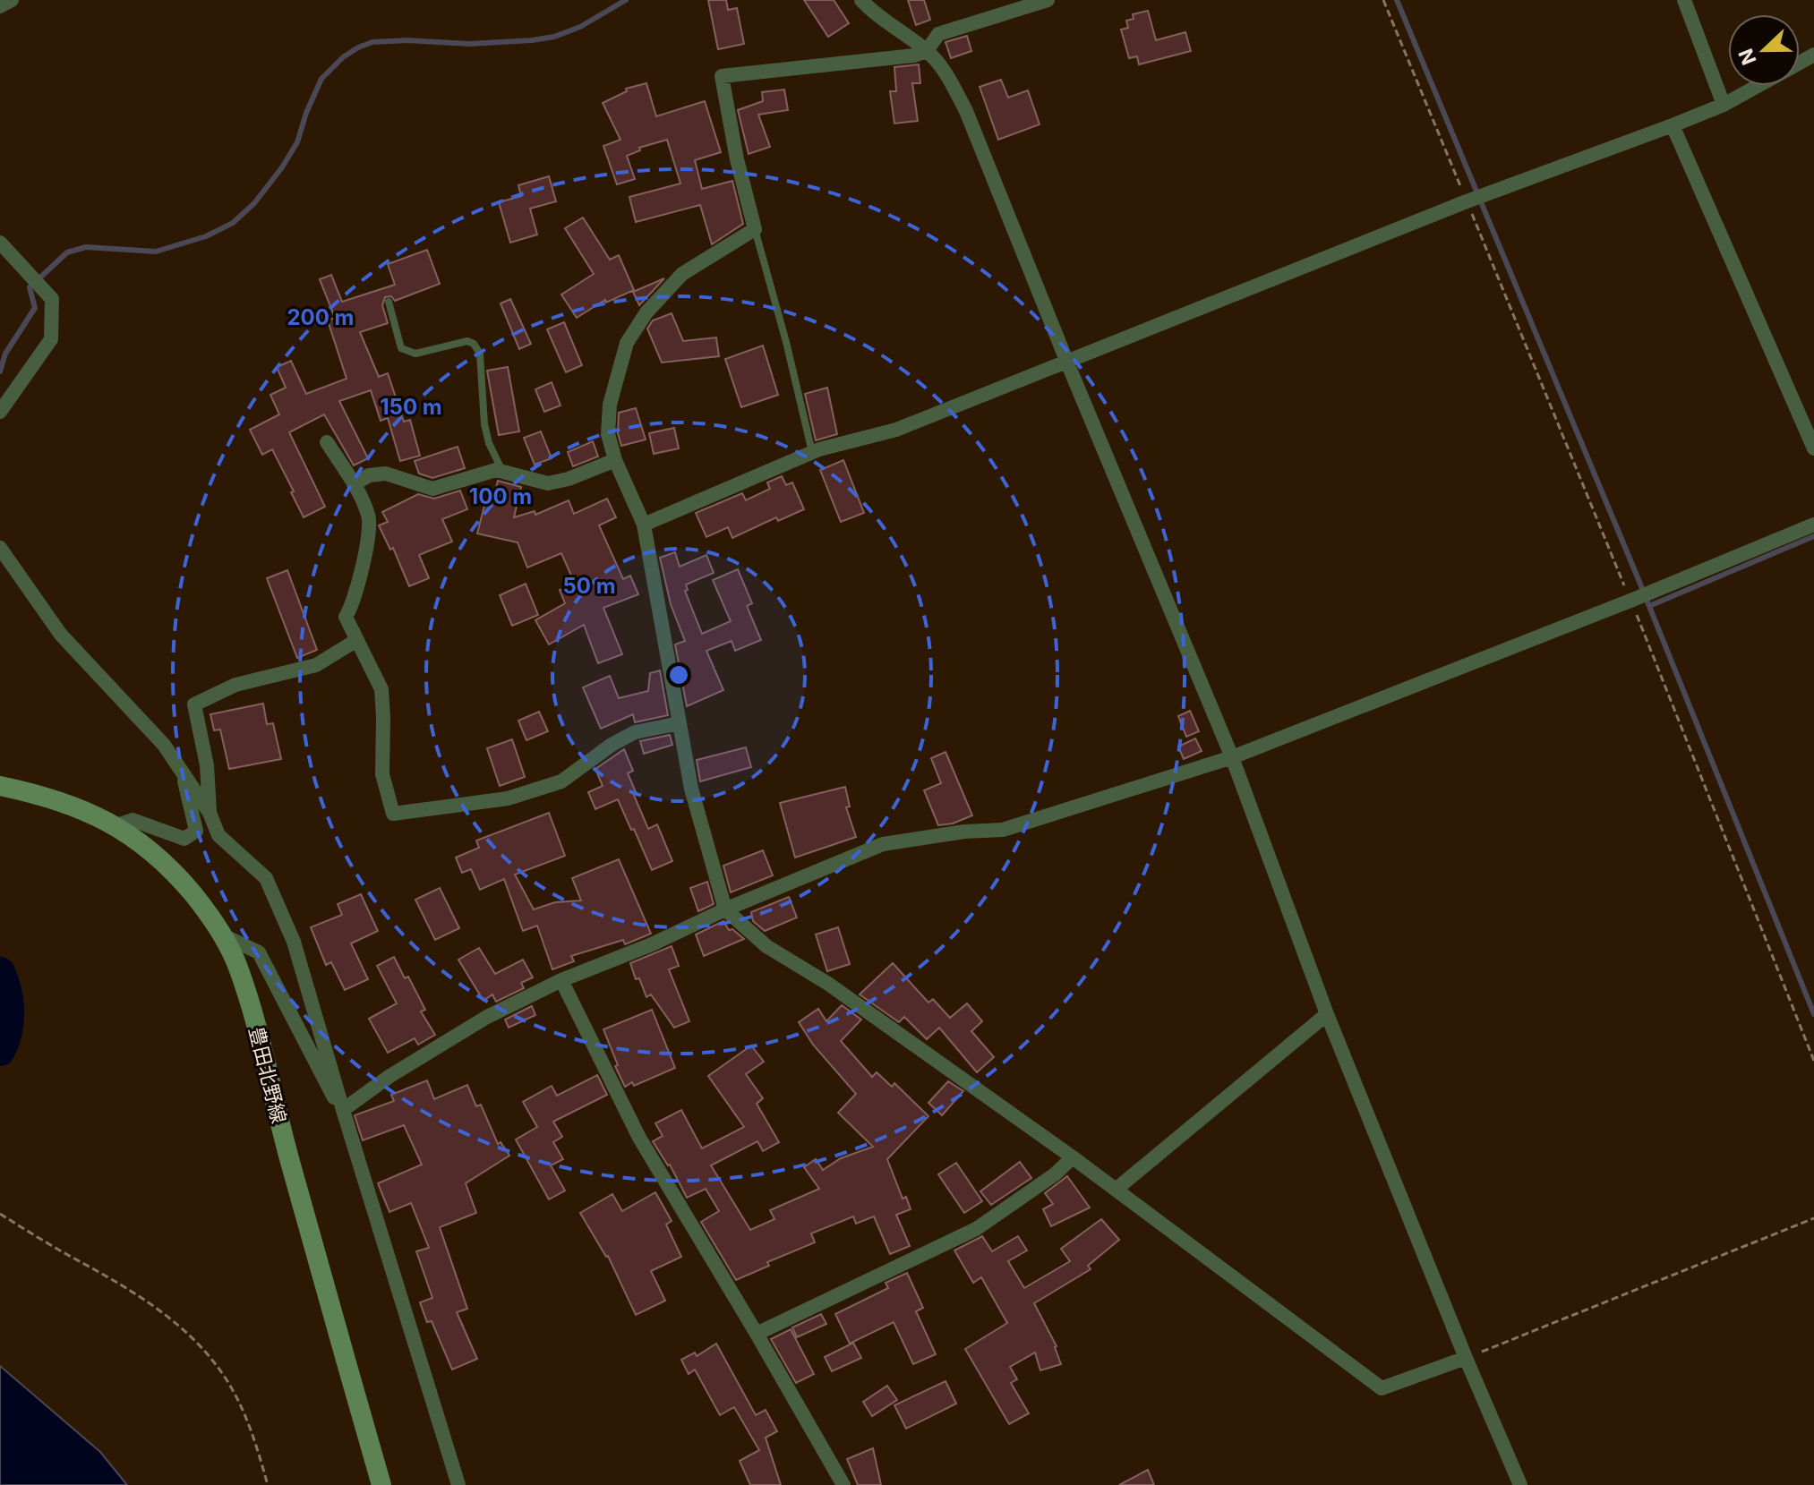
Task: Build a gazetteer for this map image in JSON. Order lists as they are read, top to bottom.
{
  "streets": {
    "main road": ["豊田北野線"]
  },
  "north": "left",
  "rings": [
    "200 m",
    "150 m",
    "100 m",
    "50 m"
  ]
}
